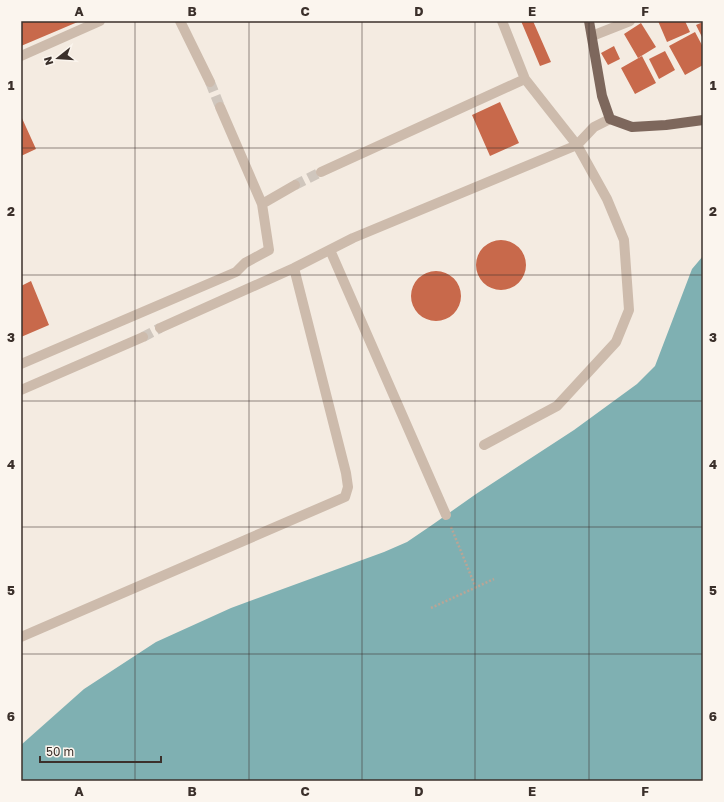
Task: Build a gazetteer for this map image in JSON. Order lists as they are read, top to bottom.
{
  "scale_bar": "50 m",
  "north": "left",
  "grid": {
    "columns": [
      "A",
      "B",
      "C",
      "D",
      "E",
      "F"
    ],
    "rows": [
      "1",
      "2",
      "3",
      "4",
      "5",
      "6"
    ]
  }
}
